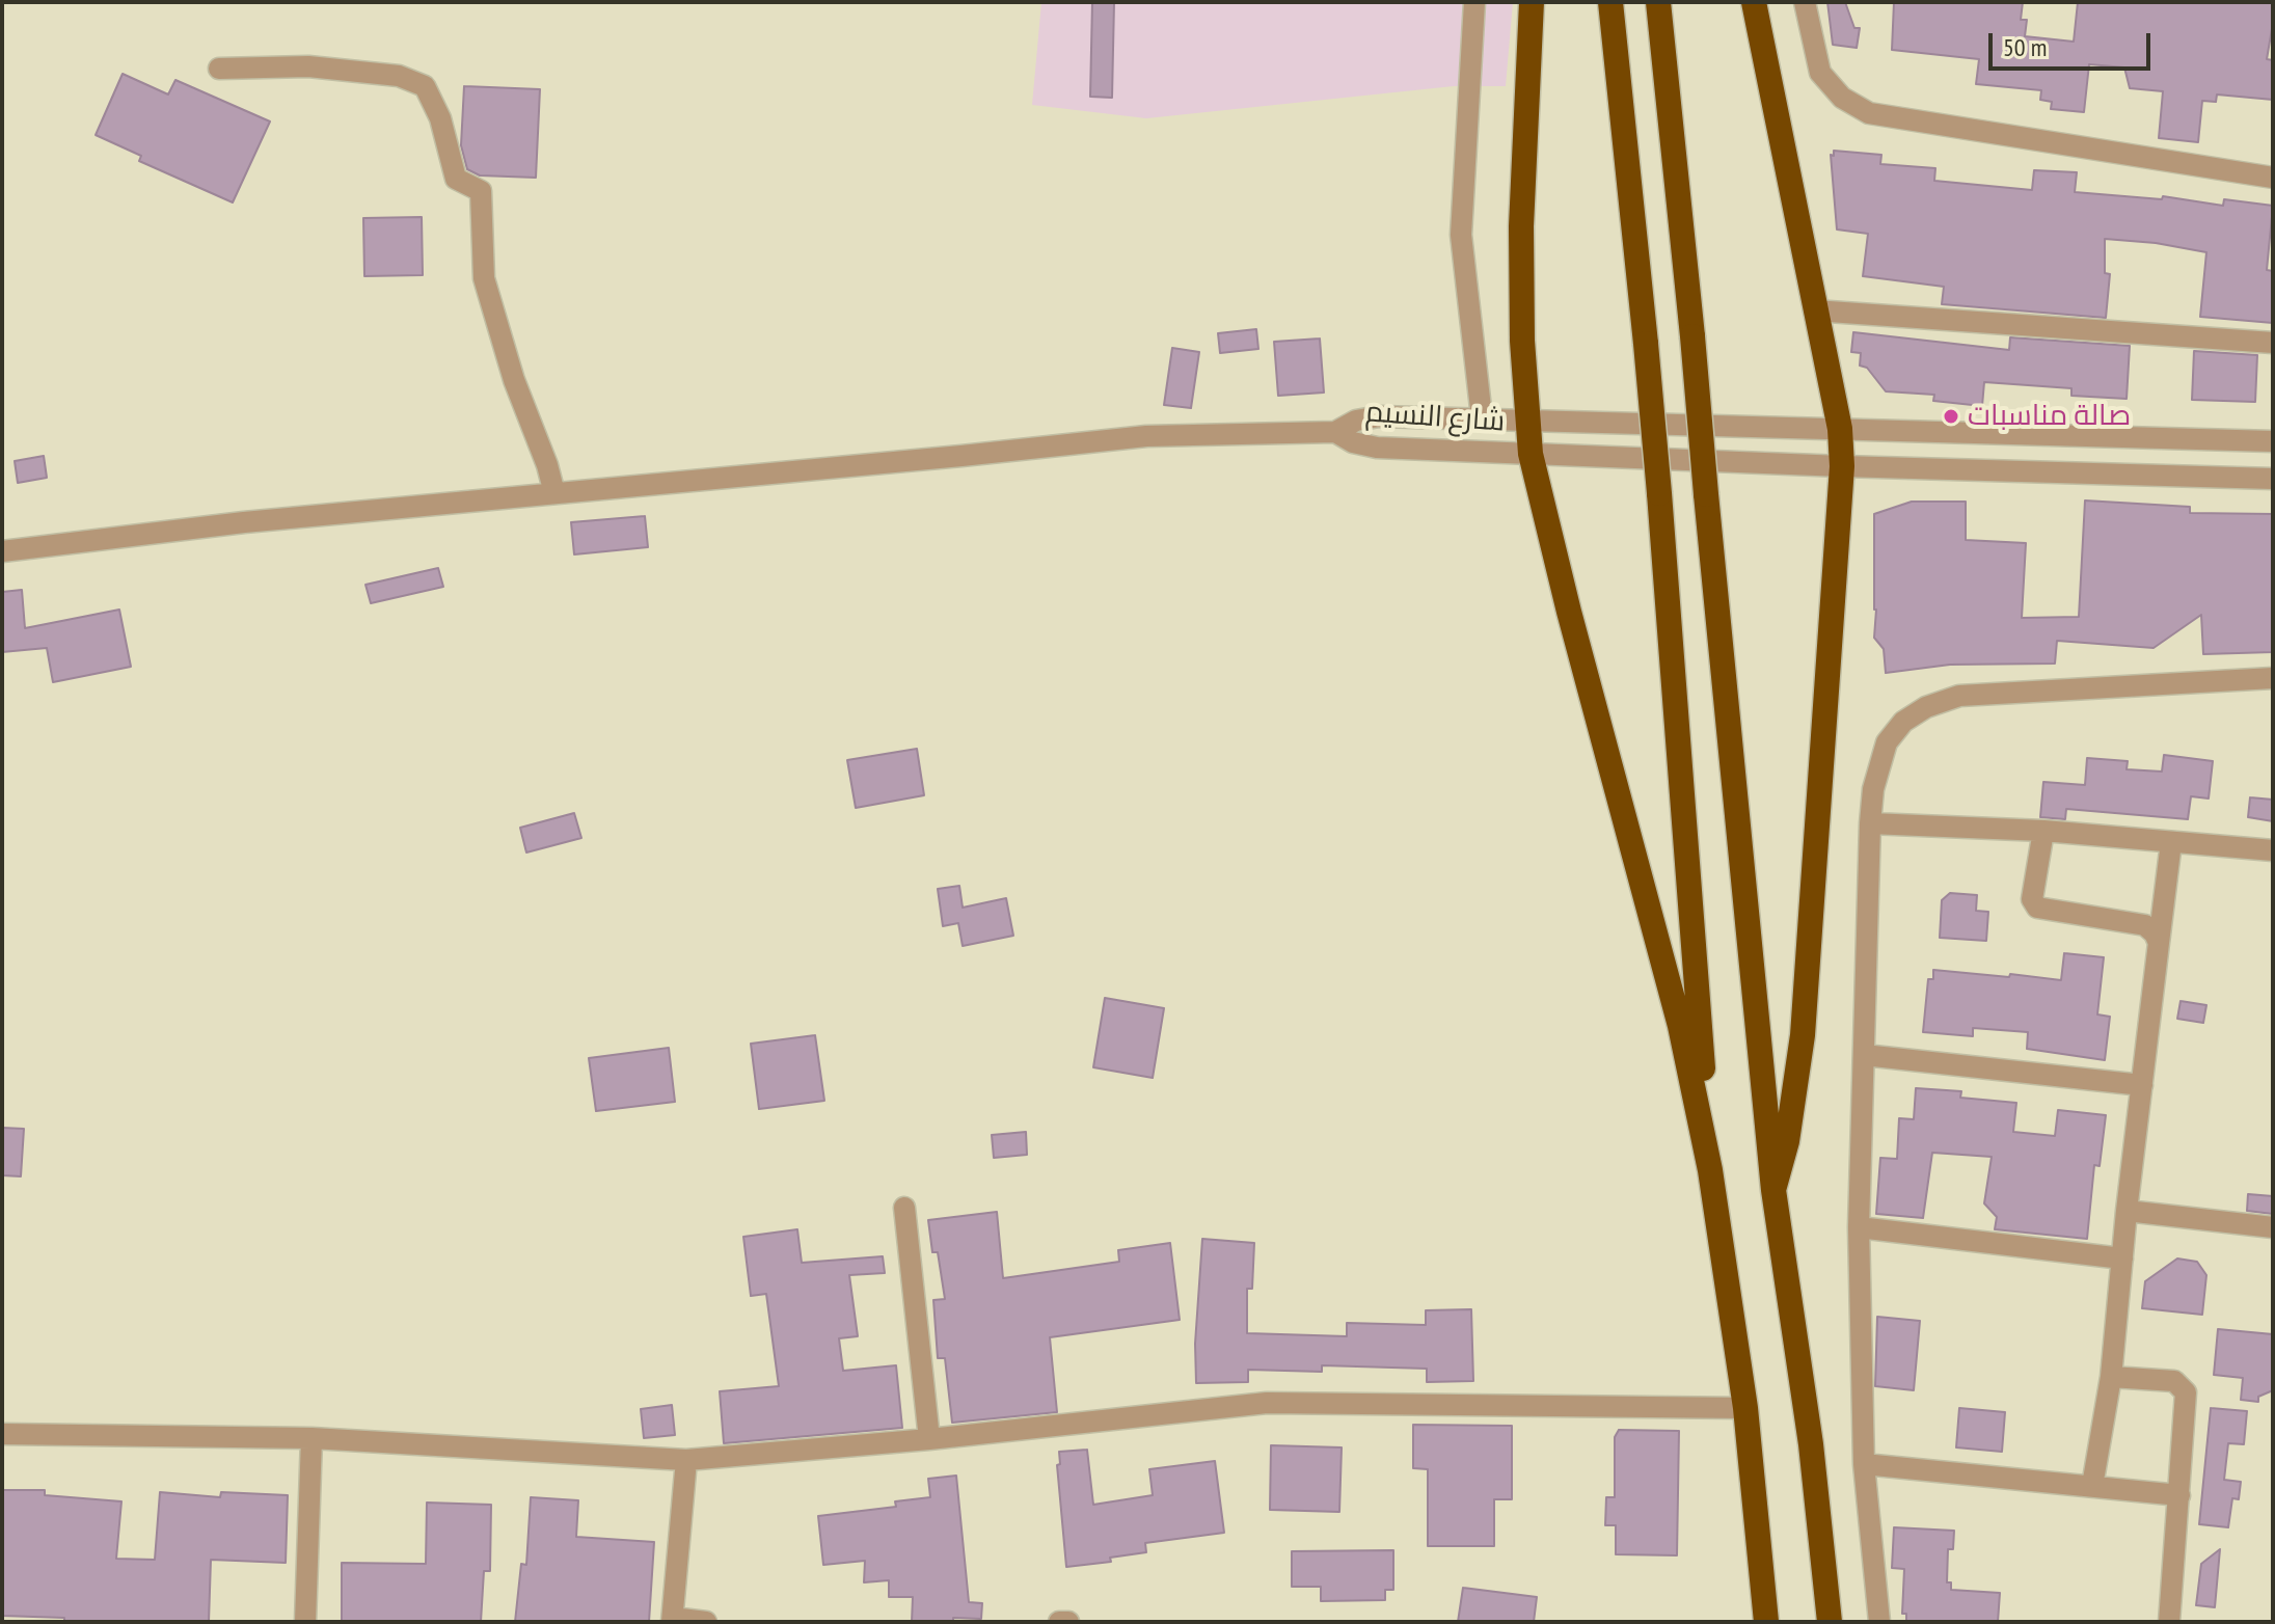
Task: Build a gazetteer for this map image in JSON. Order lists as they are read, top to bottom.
{
  "streets": {
    "street": ["شارع النسيم"]
  },
  "places": ["صالة مناسبات"],
  "scale_bar": "50 m"
}
